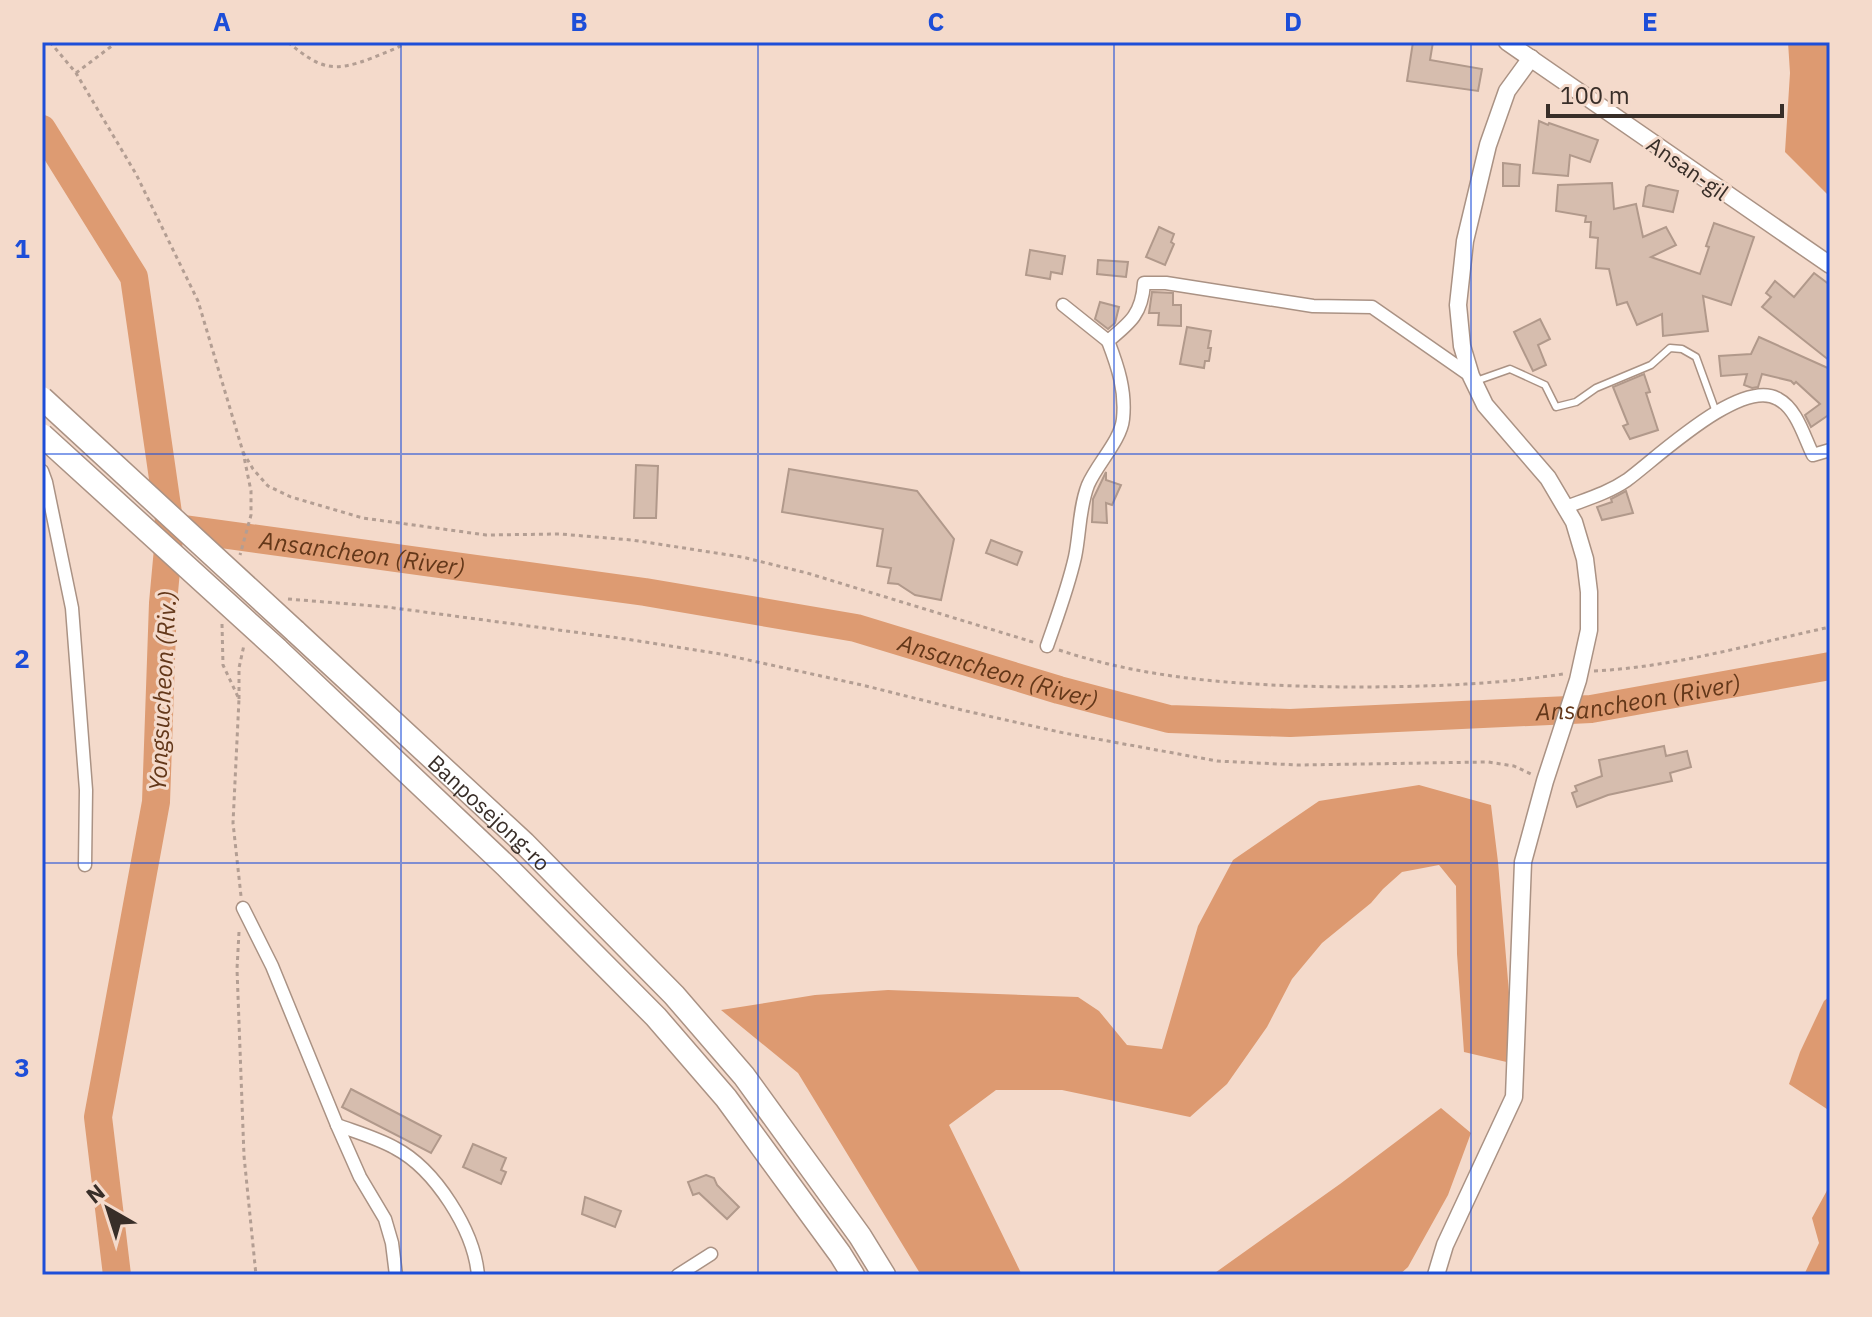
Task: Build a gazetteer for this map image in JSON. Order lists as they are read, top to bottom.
{
  "streets": {
    "highway": ["Banposejong-ro"],
    "street": ["Ansan-gil"]
  },
  "water": ["Ansancheon (River)", "Yongsucheon (Riv.)"],
  "scale_bar": "100 m",
  "north": "top left",
  "grid": {
    "columns": [
      "A",
      "B",
      "C",
      "D",
      "E"
    ],
    "rows": ["1", "2", "3"]
  }
}
